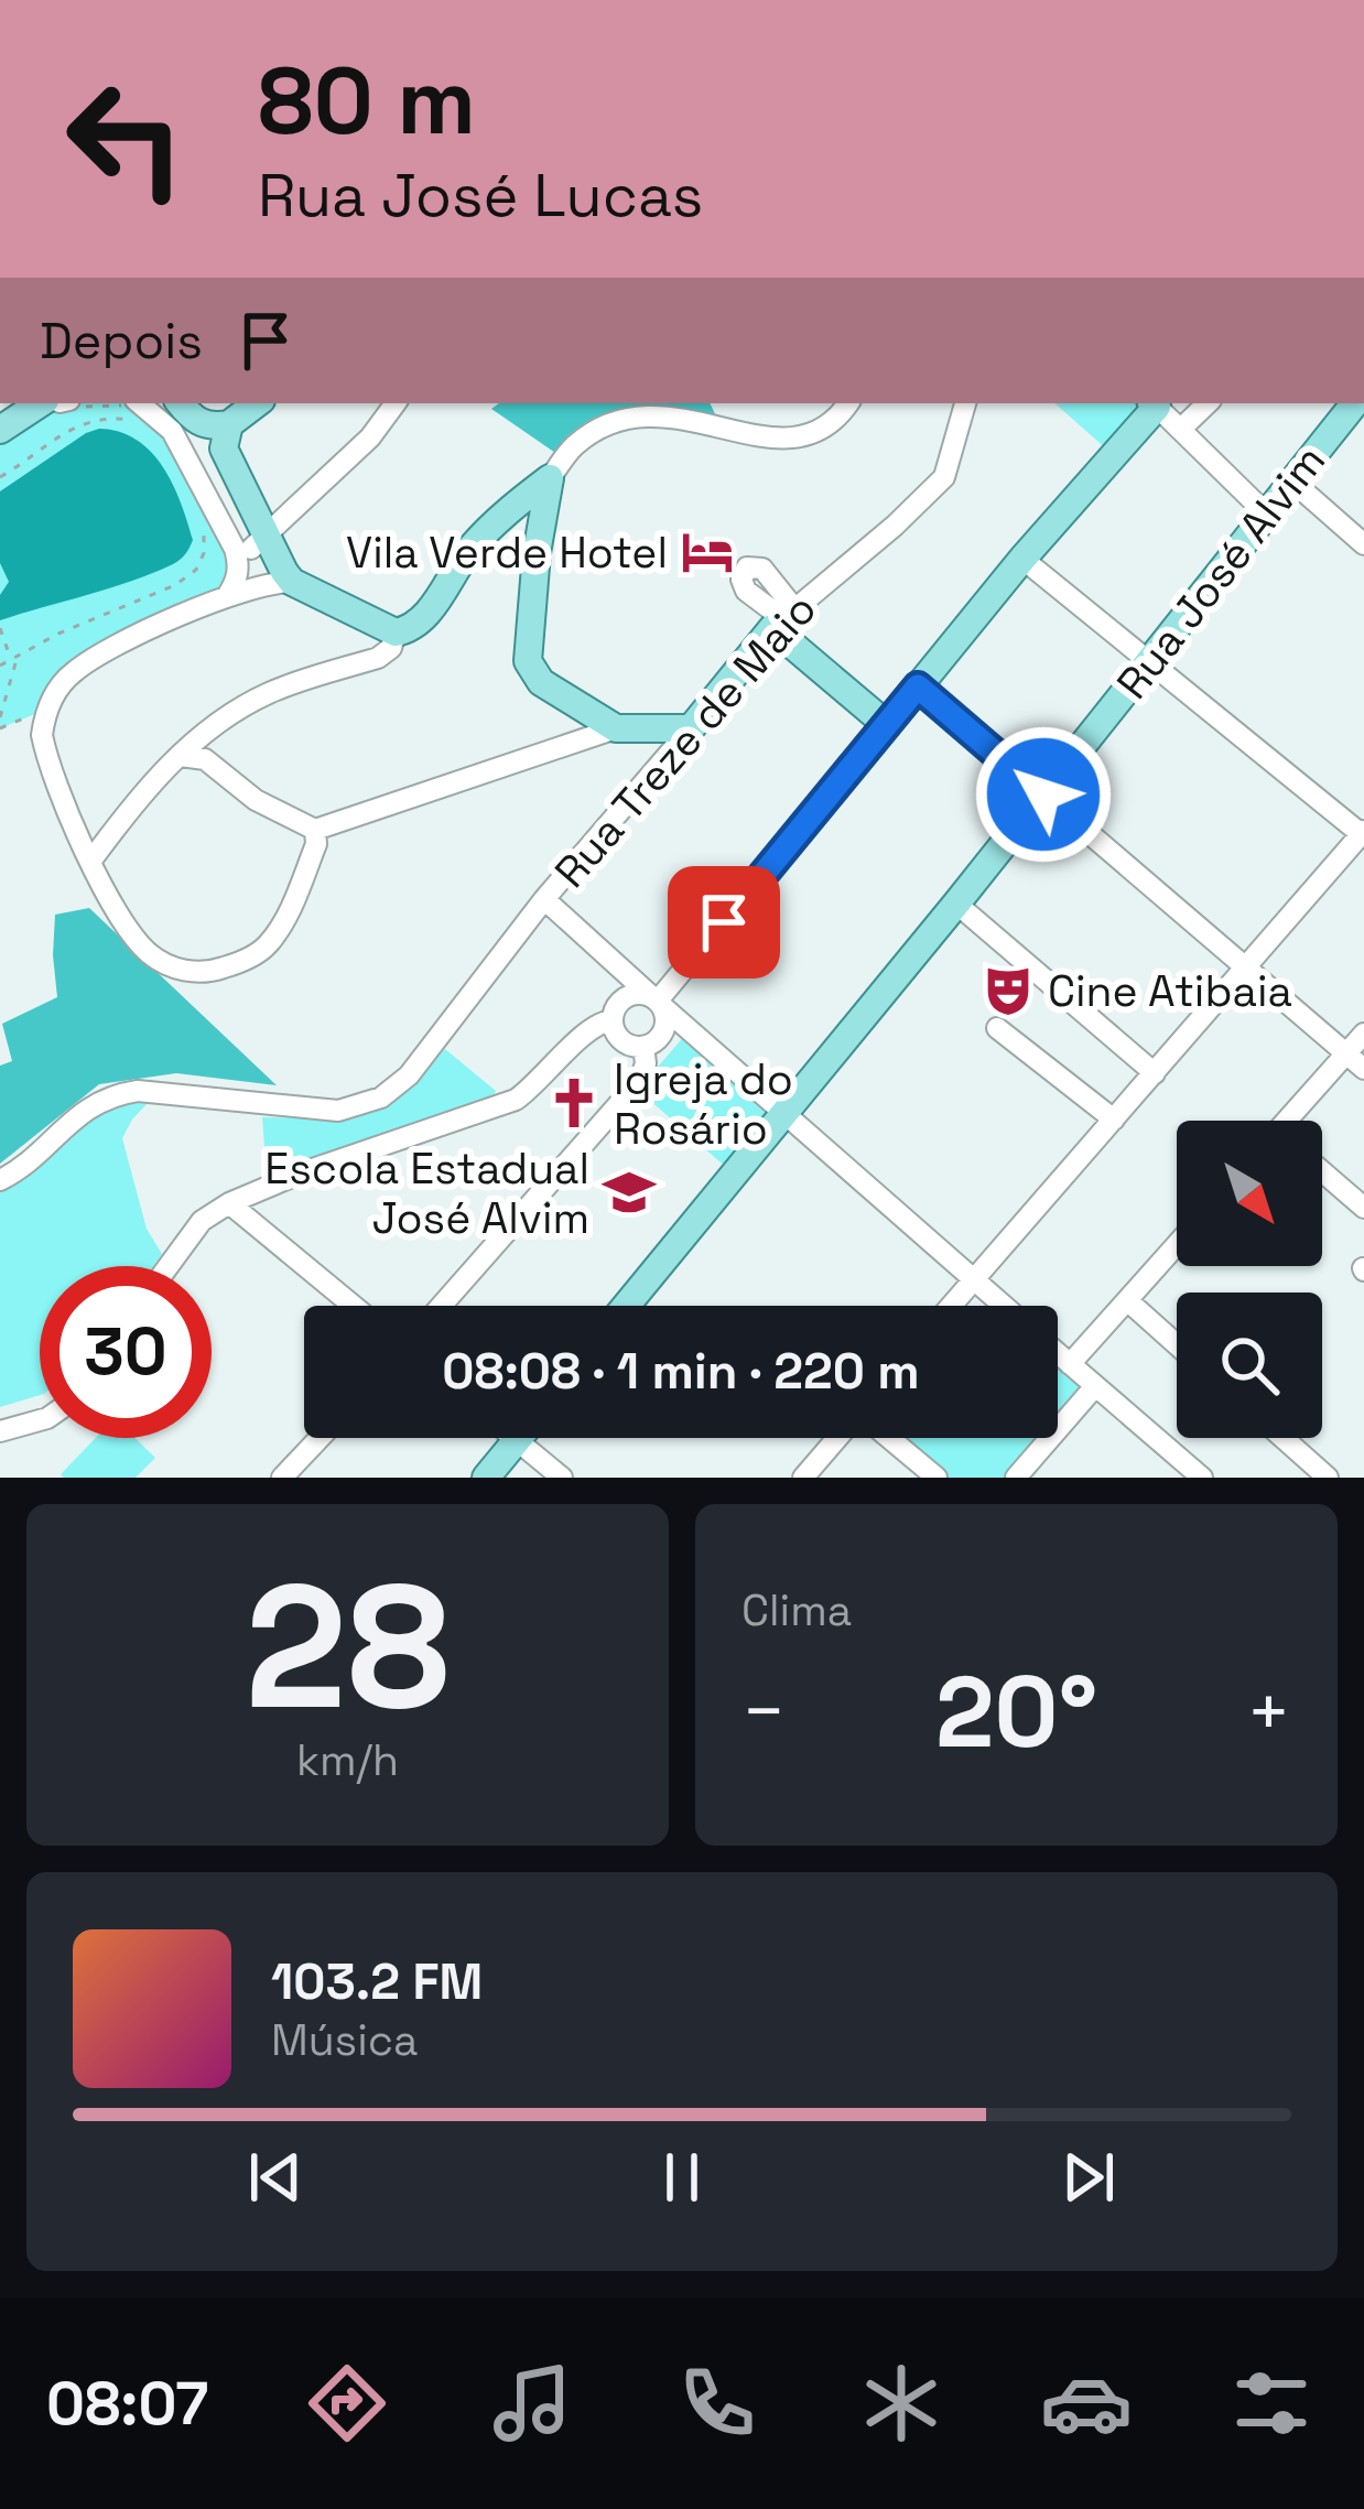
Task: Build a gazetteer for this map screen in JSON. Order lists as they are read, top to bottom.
{
  "streets": {
    "main road": ["Rua José Alvim", "Rua Treze de Maio"]
  },
  "places": {
    "hotel": ["Vila Verde Hotel"],
    "theatre": ["Cine Atibaia"],
    "church": ["Igreja do Rosário"],
    "school or university": ["Escola Estadual José Alvim"]
  },
  "north": "bottom right",
  "page": {
    "turn": ["80 m", "Rua José Lucas"],
    "then": "Depois",
    "limit": "30",
    "trip": "08:08 · 1 min · 220 m",
    "tile": [
      ["28", "km/h"],
      "Clima"
    ],
    "heat": ["−", "20°", "+"],
    "song": ["103.2 FM", "Música"],
    "tabs": "08:07"
  }
}
